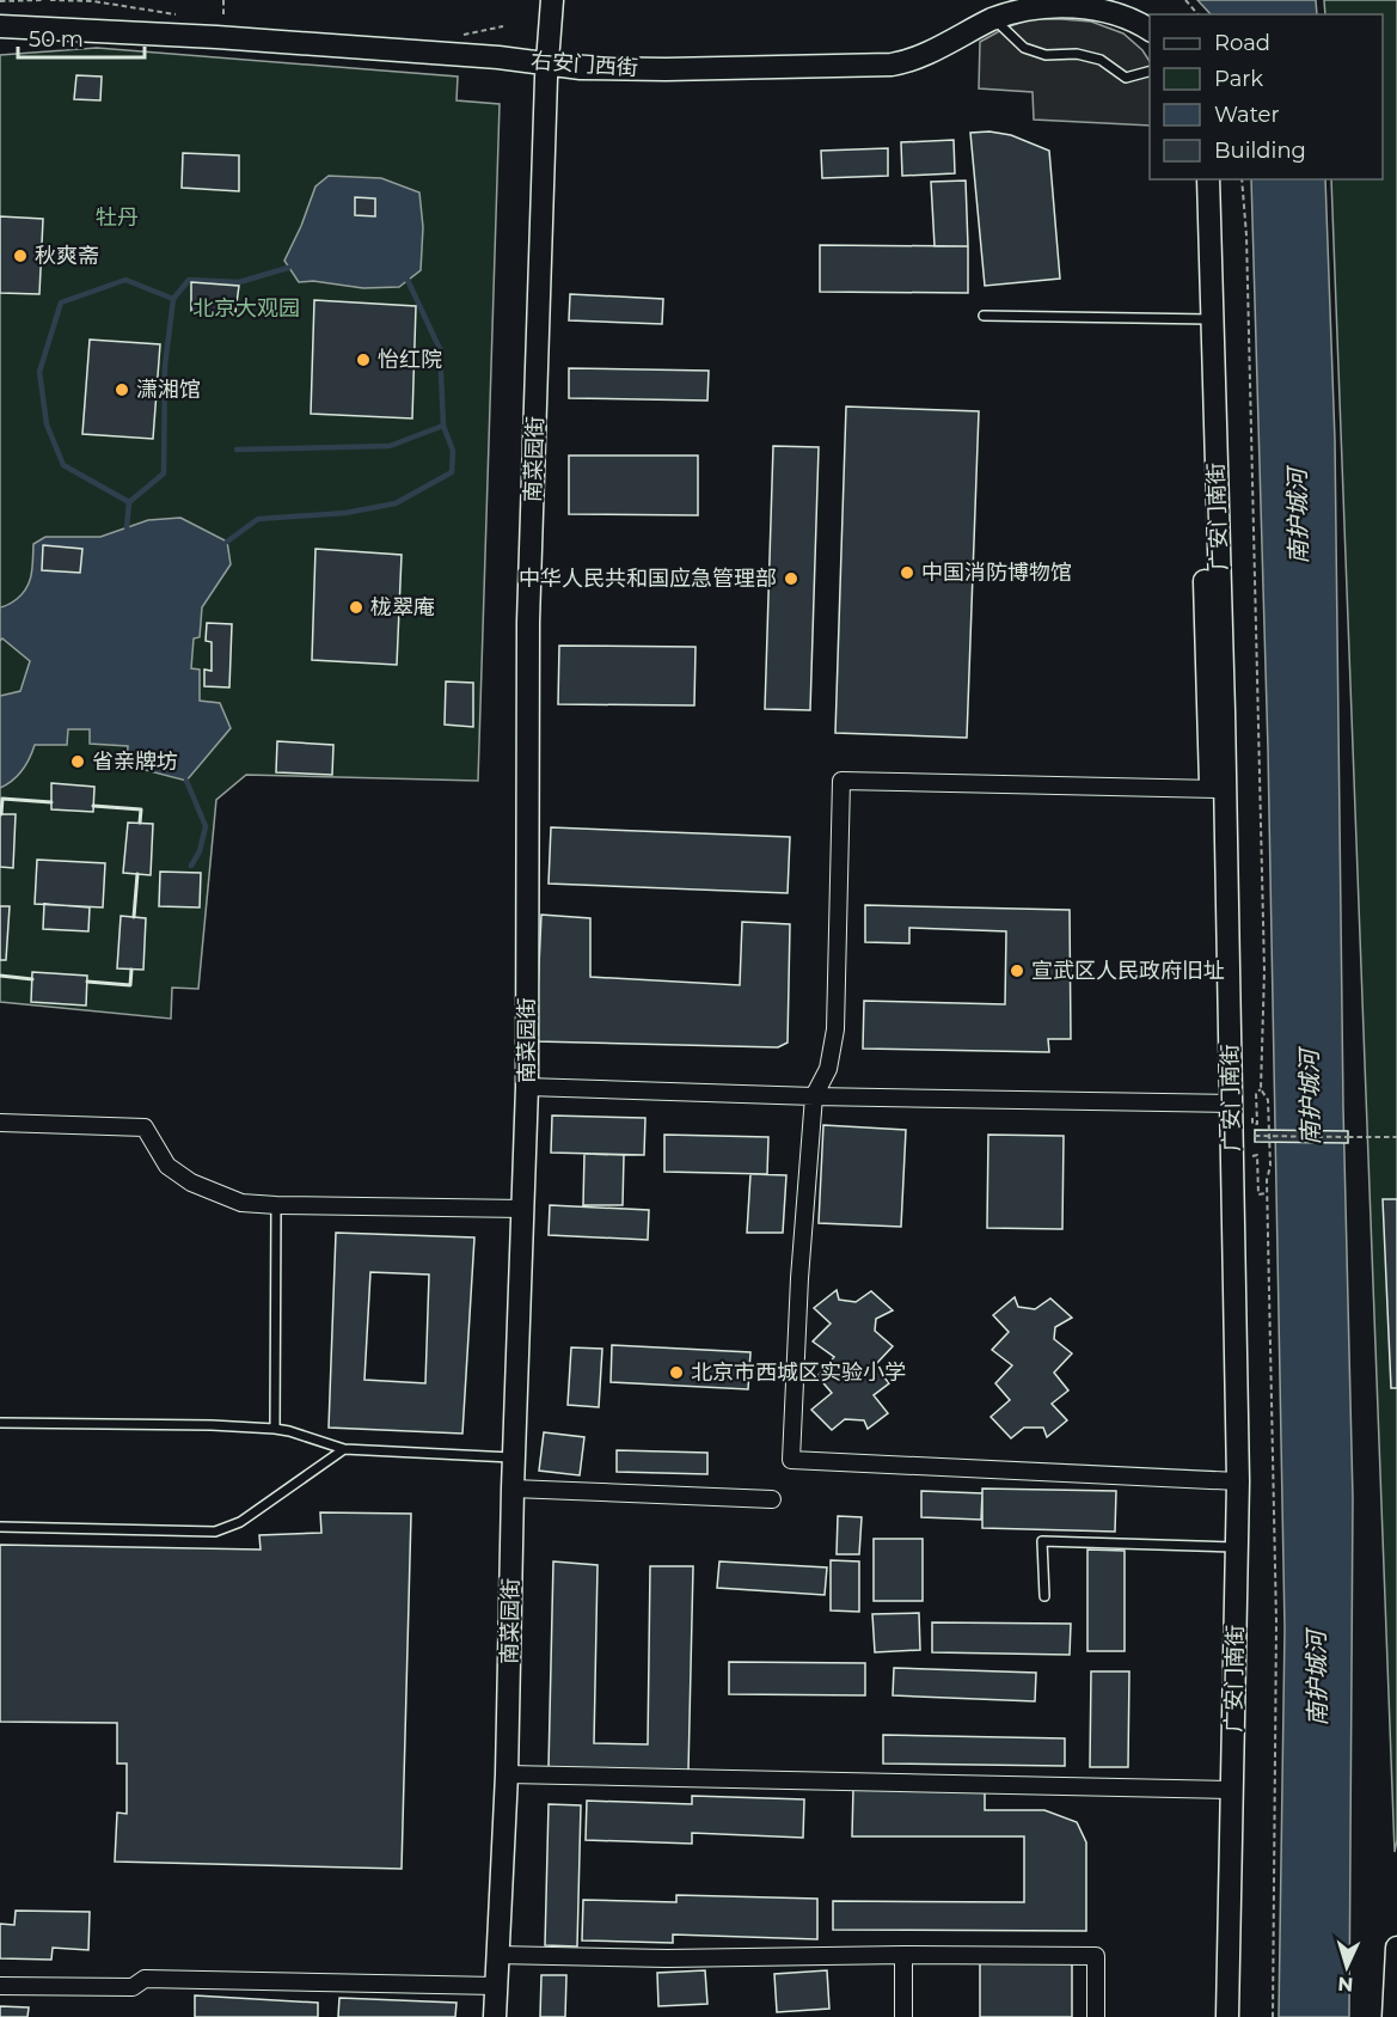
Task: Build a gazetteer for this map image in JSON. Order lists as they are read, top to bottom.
{
  "streets": {
    "street": ["右安门西街", "南菜园街", "广安门南街"]
  },
  "crossings": [
    ["右安门西街", "南菜园街"]
  ],
  "water": ["南护城河"],
  "parks": ["牡丹", "北京大观园"],
  "places": [
    "秋爽斋",
    "怡红院",
    "潇湘馆",
    "中国消防博物馆",
    "中华人民共和国应急管理部",
    "栊翠庵",
    "省亲牌坊",
    "宣武区人民政府旧址",
    "北京市西城区实验小学"
  ],
  "legend": [
    "Road",
    "Park",
    "Water",
    "Building"
  ],
  "scale_bar": "50 m",
  "north": "bottom"
}
